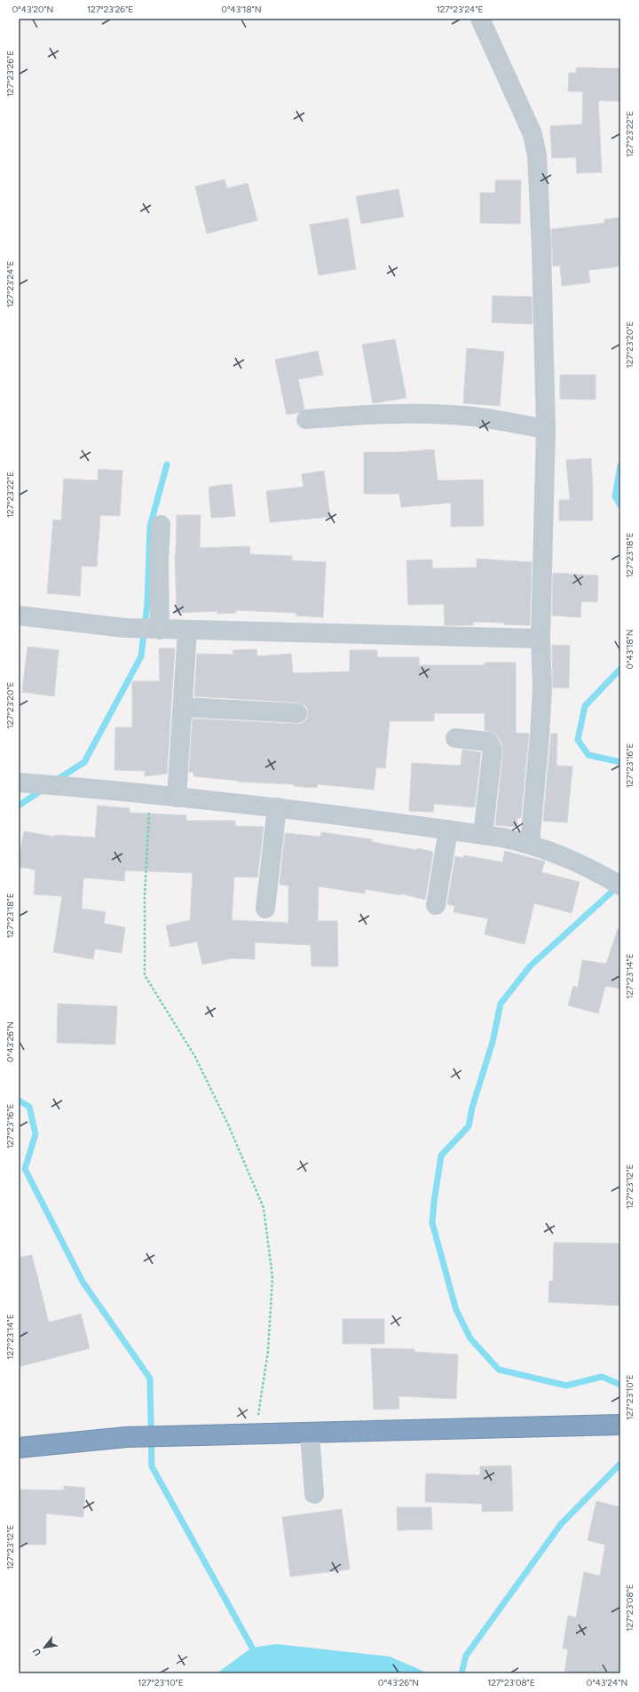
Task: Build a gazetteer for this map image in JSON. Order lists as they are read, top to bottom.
{
  "north": "bottom left",
  "coordinates": [
    "0°43'20\"N",
    "127°23'26\"E",
    "0°43'18\"N",
    "127°23'24\"E",
    "127°23'22\"E",
    "127°23'20\"E",
    "127°23'18\"E",
    "127°23'16\"E",
    "127°23'14\"E",
    "0°43'26\"N",
    "127°23'12\"E",
    "127°23'10\"E",
    "127°23'08\"E",
    "0°43'24\"N"
  ]
}
